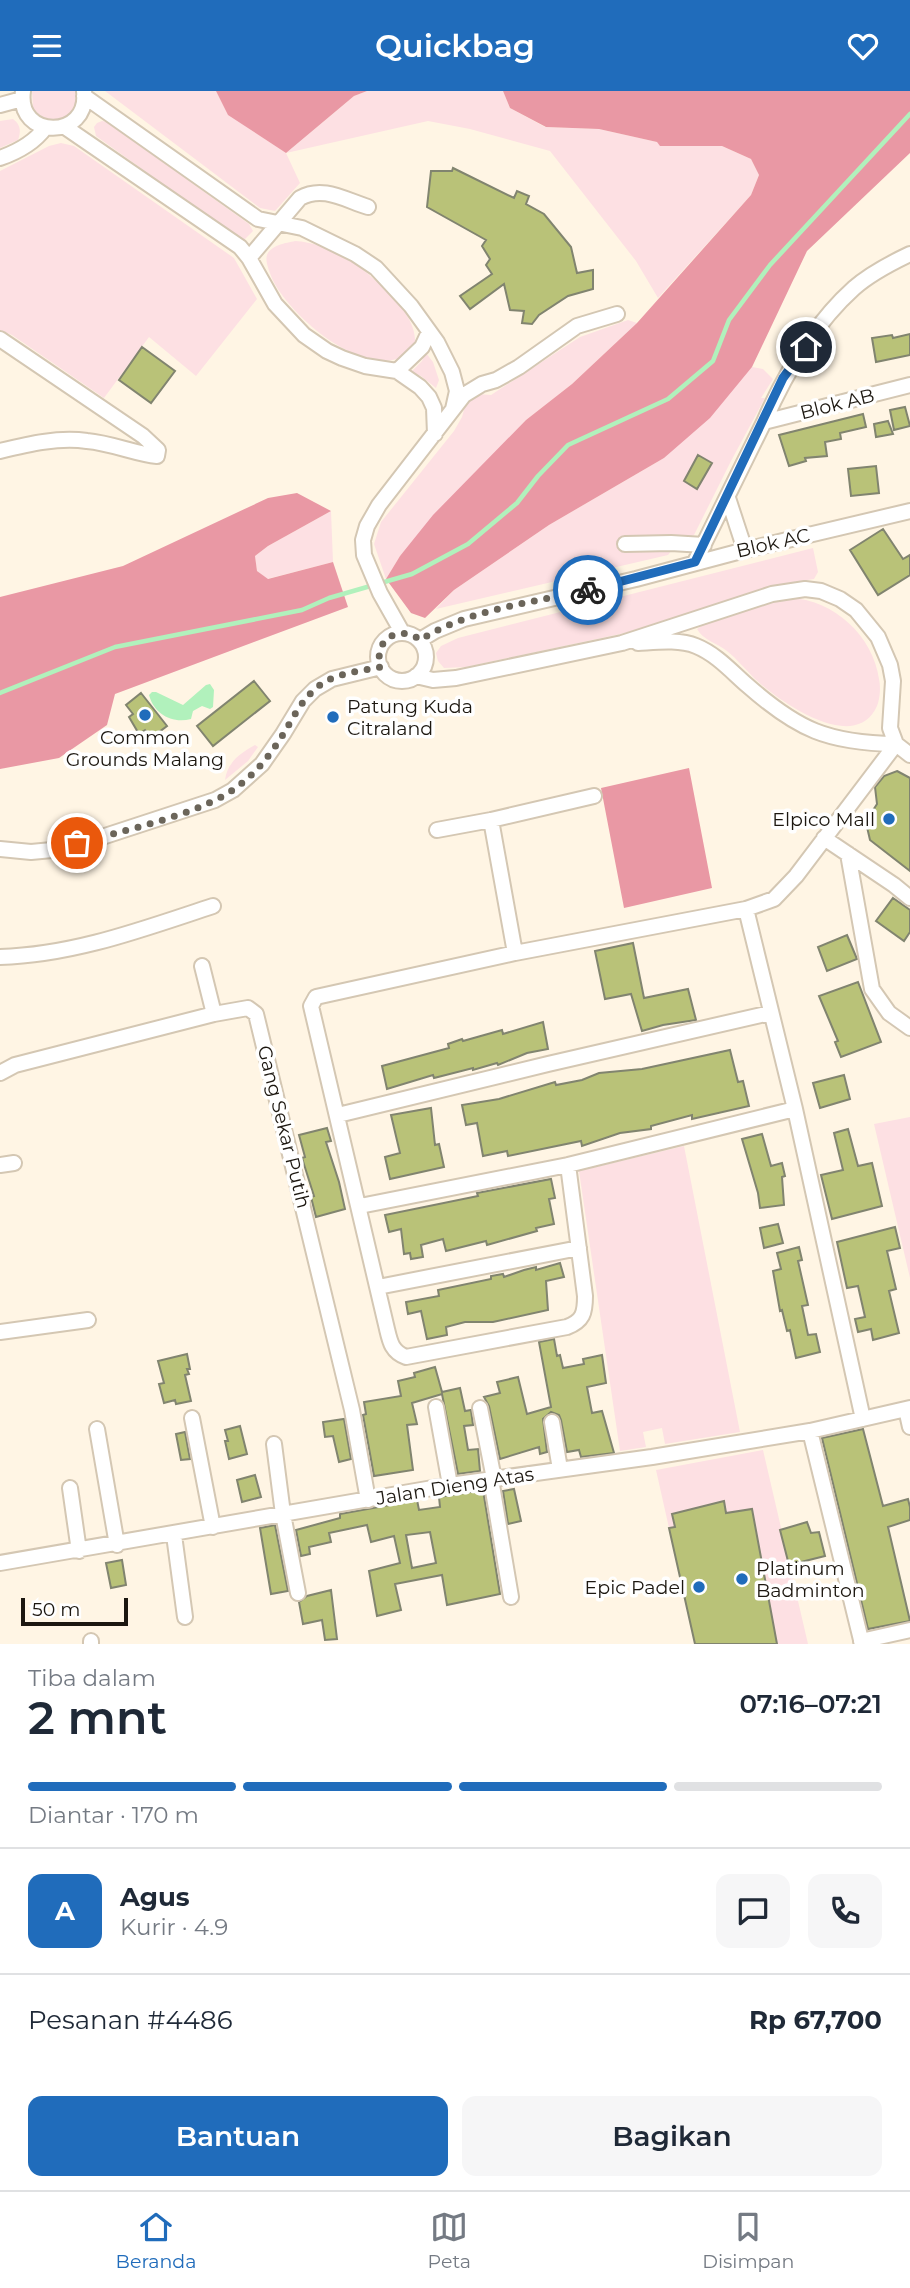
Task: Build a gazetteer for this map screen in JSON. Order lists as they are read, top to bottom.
{
  "streets": {
    "street": [
      "Blok AB",
      "Blok AC",
      "Gang Sekar Putih",
      "Jalan Dieng Atas"
    ]
  },
  "crossings": [
    ["Gang Sekar Putih", "Jalan Dieng Atas"]
  ],
  "places": [
    "Common Grounds Malang",
    "Patung Kuda Citraland",
    "Elpico Mall",
    "Platinum Badminton",
    "Epic Padel"
  ],
  "scale_bar": "50 m",
  "page": {
    "header": "Quickbag",
    "scale": "50 m",
    "heading": ["2 mnt", "Tiba dalam", "07:16–07:21"],
    "panel": [
      "Agus",
      "Kurir · 4.9",
      "Pesanan #4486",
      "Rp 67,700"
    ],
    "bar": "Diantar · 170 m",
    "round": "A",
    "buttons": ["Bantuan", "Bagikan"],
    "tabs": ["Beranda", "Peta", "Disimpan"]
  }
}
